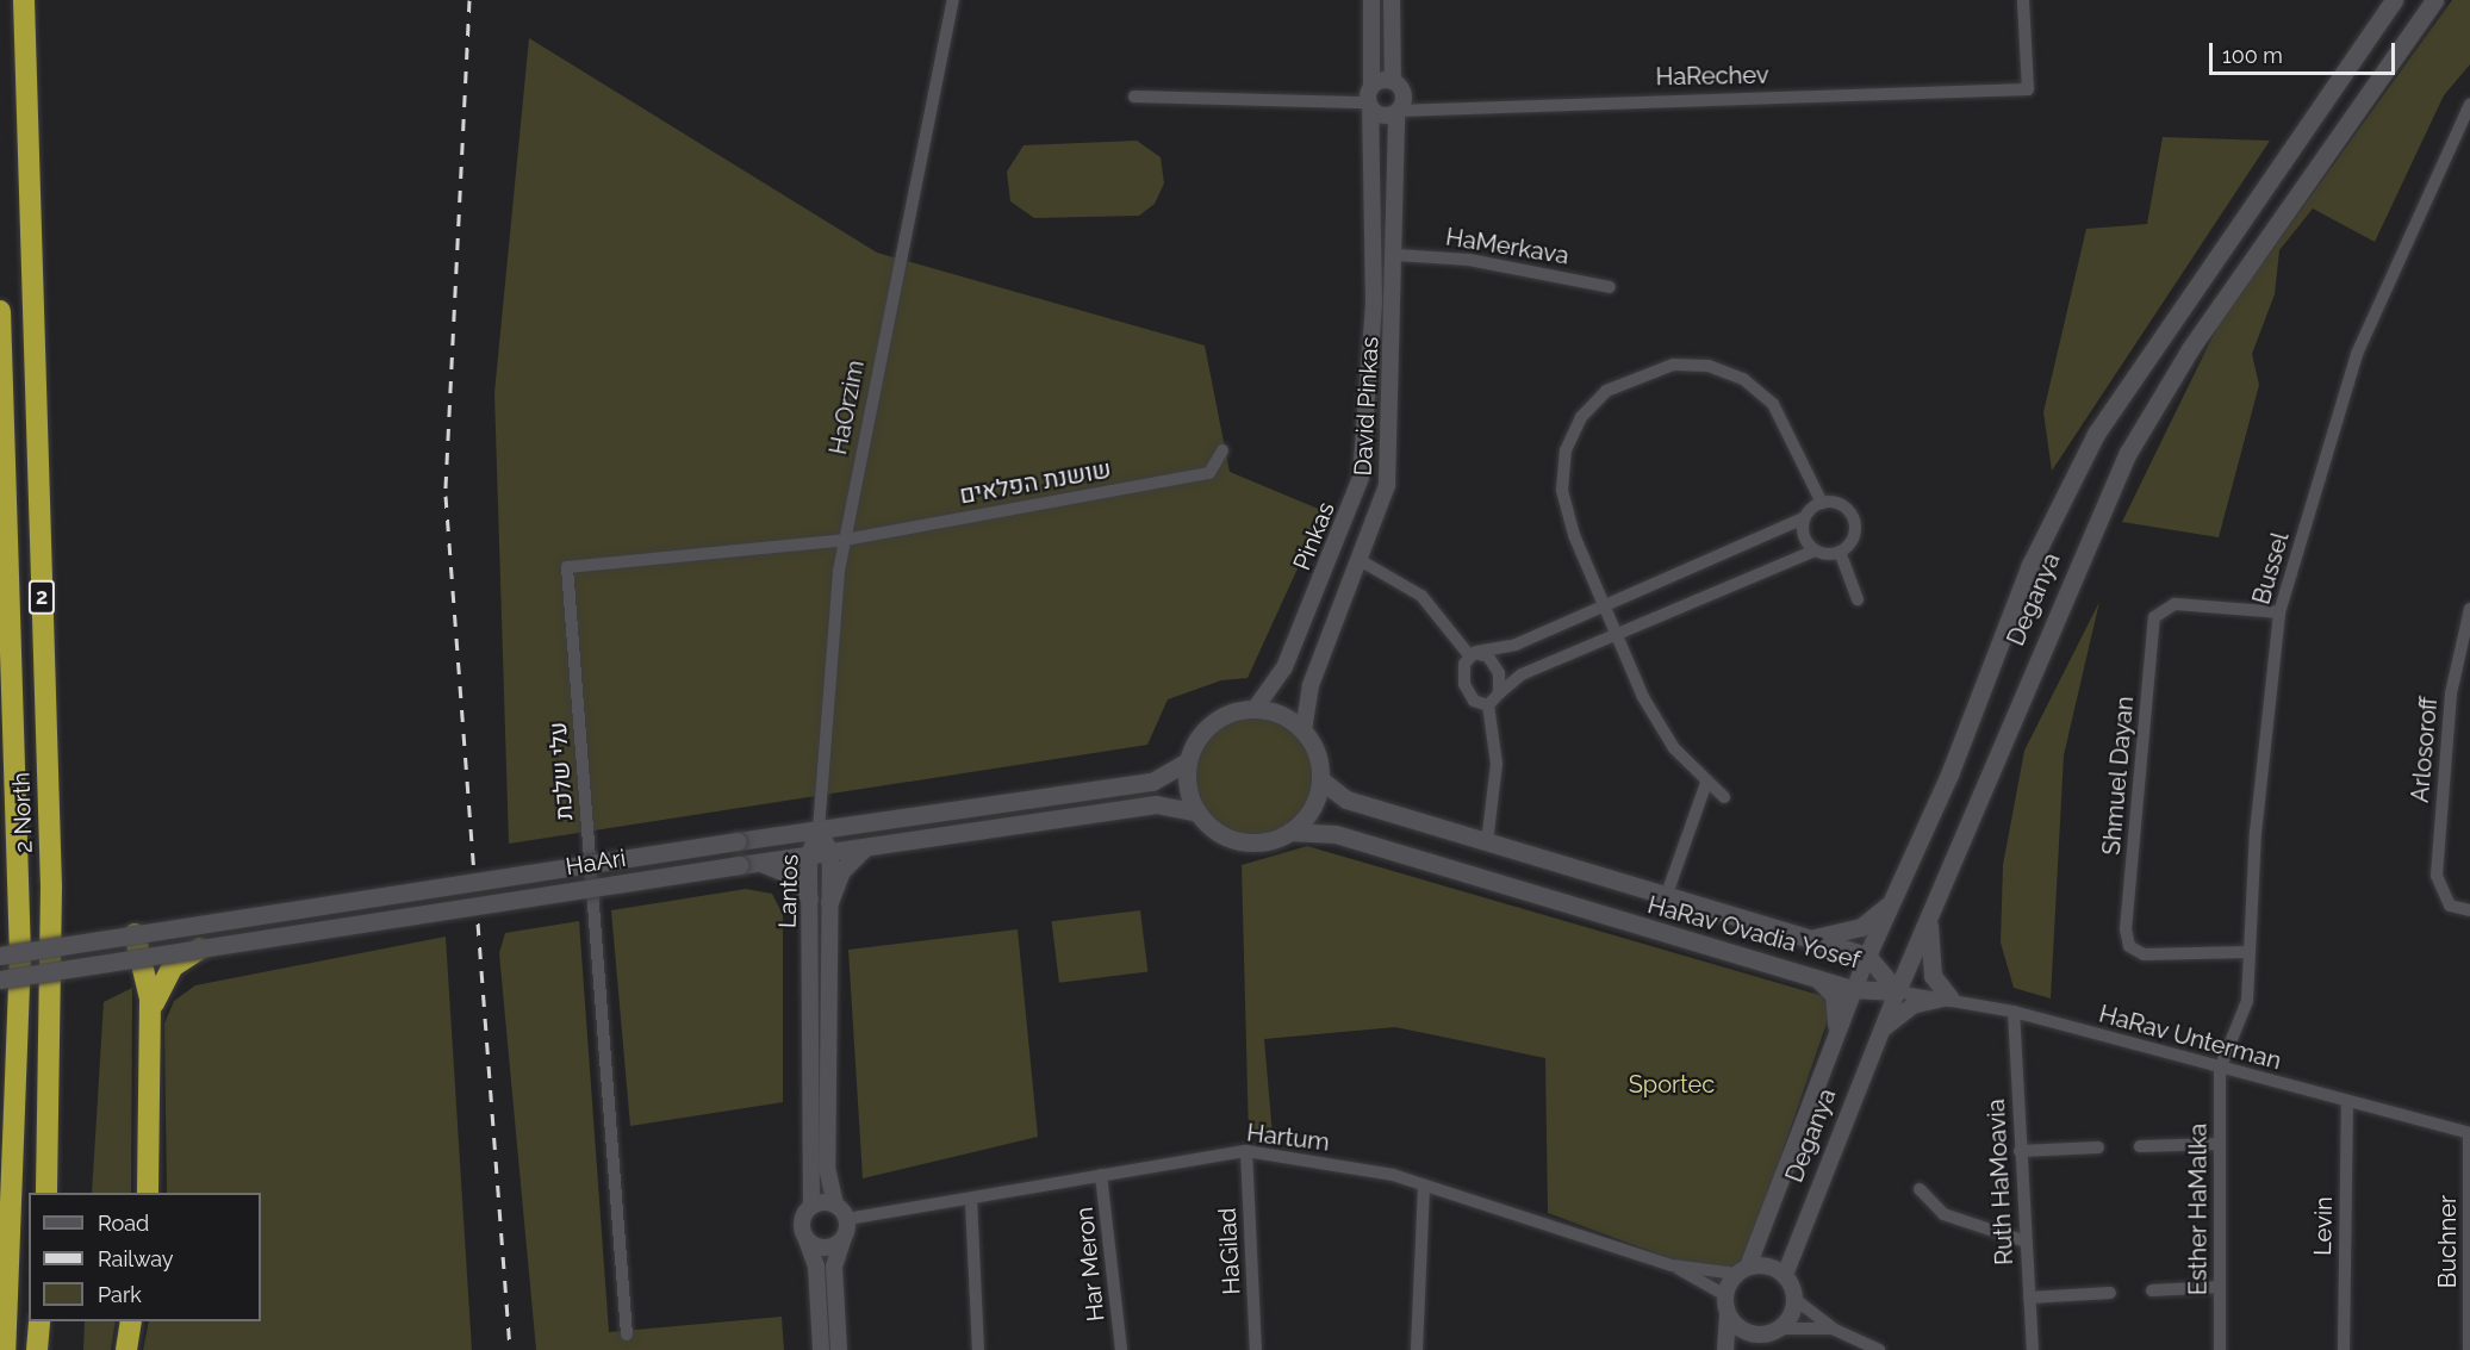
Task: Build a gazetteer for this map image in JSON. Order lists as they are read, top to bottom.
{
  "streets": {
    "highway": ["2", "2 North"],
    "main road": ["Deganya", "HaAri", "HaRav Ovadia Yosef"],
    "street": [
      "HaRechev",
      "HaMerkava",
      "David Pinkas",
      "HaOrzim",
      "שושנת הפלאים",
      "Pinkas",
      "Bussel",
      "Arlosoroff",
      "עלי שלכת",
      "Shmuel Dayan",
      "Lantos",
      "HaRav Unterman",
      "Hartum",
      "Ruth HaMoavia",
      "Esther HaMalka",
      "Levin",
      "Buchner",
      "HaGilad",
      "Har Meron"
    ]
  },
  "crossings": [
    ["HaRechev", "David Pinkas"],
    ["HaRechev", "Pinkas"],
    ["HaMerkava", "David Pinkas"],
    ["David Pinkas", "Pinkas"],
    ["David Pinkas", "HaAri"],
    ["David Pinkas", "HaRav Ovadia Yosef"],
    ["HaOrzim", "שושנת הפלאים"],
    ["HaOrzim", "עלי שלכת"],
    ["HaOrzim", "HaAri"],
    ["HaOrzim", "Lantos"],
    ["שושנת הפלאים", "עלי שלכת"],
    ["Pinkas", "HaAri"],
    ["Pinkas", "HaRav Ovadia Yosef"],
    ["Bussel", "Shmuel Dayan"],
    ["Bussel", "HaRav Unterman"],
    ["Bussel", "Esther HaMalka"],
    ["Deganya", "HaRav Ovadia Yosef"],
    ["Deganya", "HaRav Unterman"],
    ["Deganya", "Hartum"],
    ["HaAri", "Lantos"],
    ["HaAri", "HaRav Ovadia Yosef"],
    ["Lantos", "Hartum"],
    ["HaRav Ovadia Yosef", "HaRav Unterman"],
    ["HaRav Unterman", "Ruth HaMoavia"],
    ["HaRav Unterman", "Esther HaMalka"],
    ["HaRav Unterman", "Levin"],
    ["HaRav Unterman", "Buchner"],
    ["Hartum", "HaGilad"],
    ["Hartum", "Har Meron"]
  ],
  "parks": ["Sportec"],
  "legend": ["Road", "Railway", "Park"],
  "scale_bar": "100 m"
}
